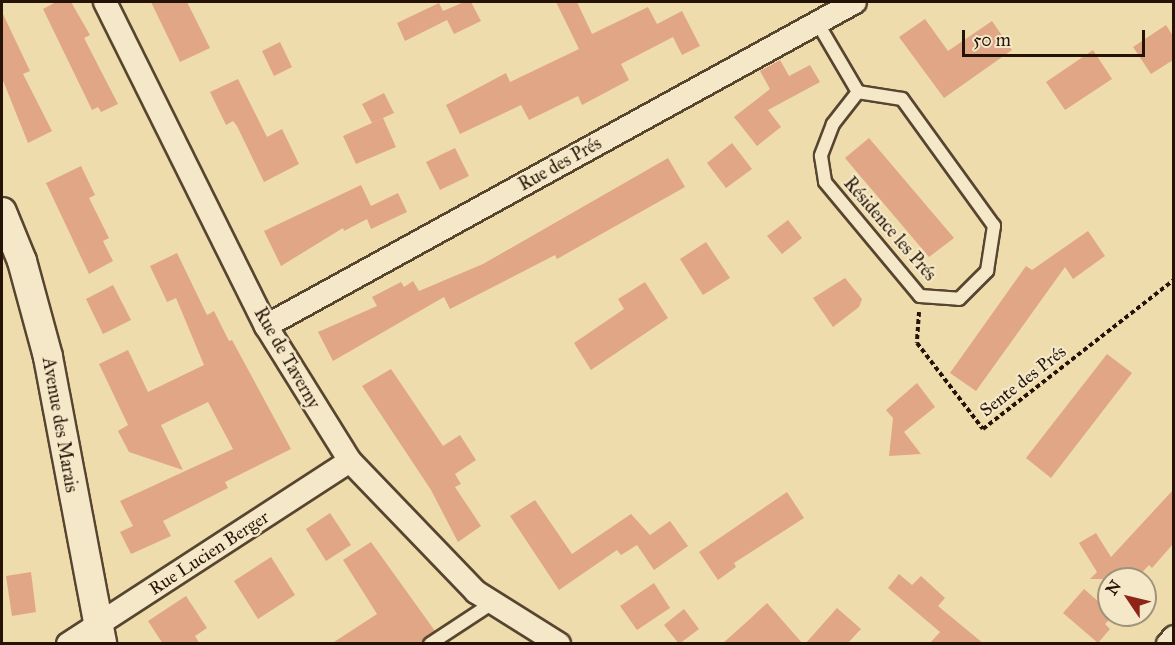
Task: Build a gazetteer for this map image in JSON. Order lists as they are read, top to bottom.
{
  "streets": {
    "street": [
      "Rue des Prés",
      "Rue de Taverny",
      "Avenue des Marais",
      "Rue Lucien Berger"
    ],
    "lane": ["Résidence les Prés"],
    "path": ["Sente des Prés"]
  },
  "crossings": [
    ["Rue des Prés", "Rue de Taverny"],
    ["Résidence les Prés", "Sente des Prés"],
    ["Rue de Taverny", "Rue Lucien Berger"],
    ["Avenue des Marais", "Rue Lucien Berger"]
  ],
  "scale_bar": "50 m",
  "north": "top left"
}
